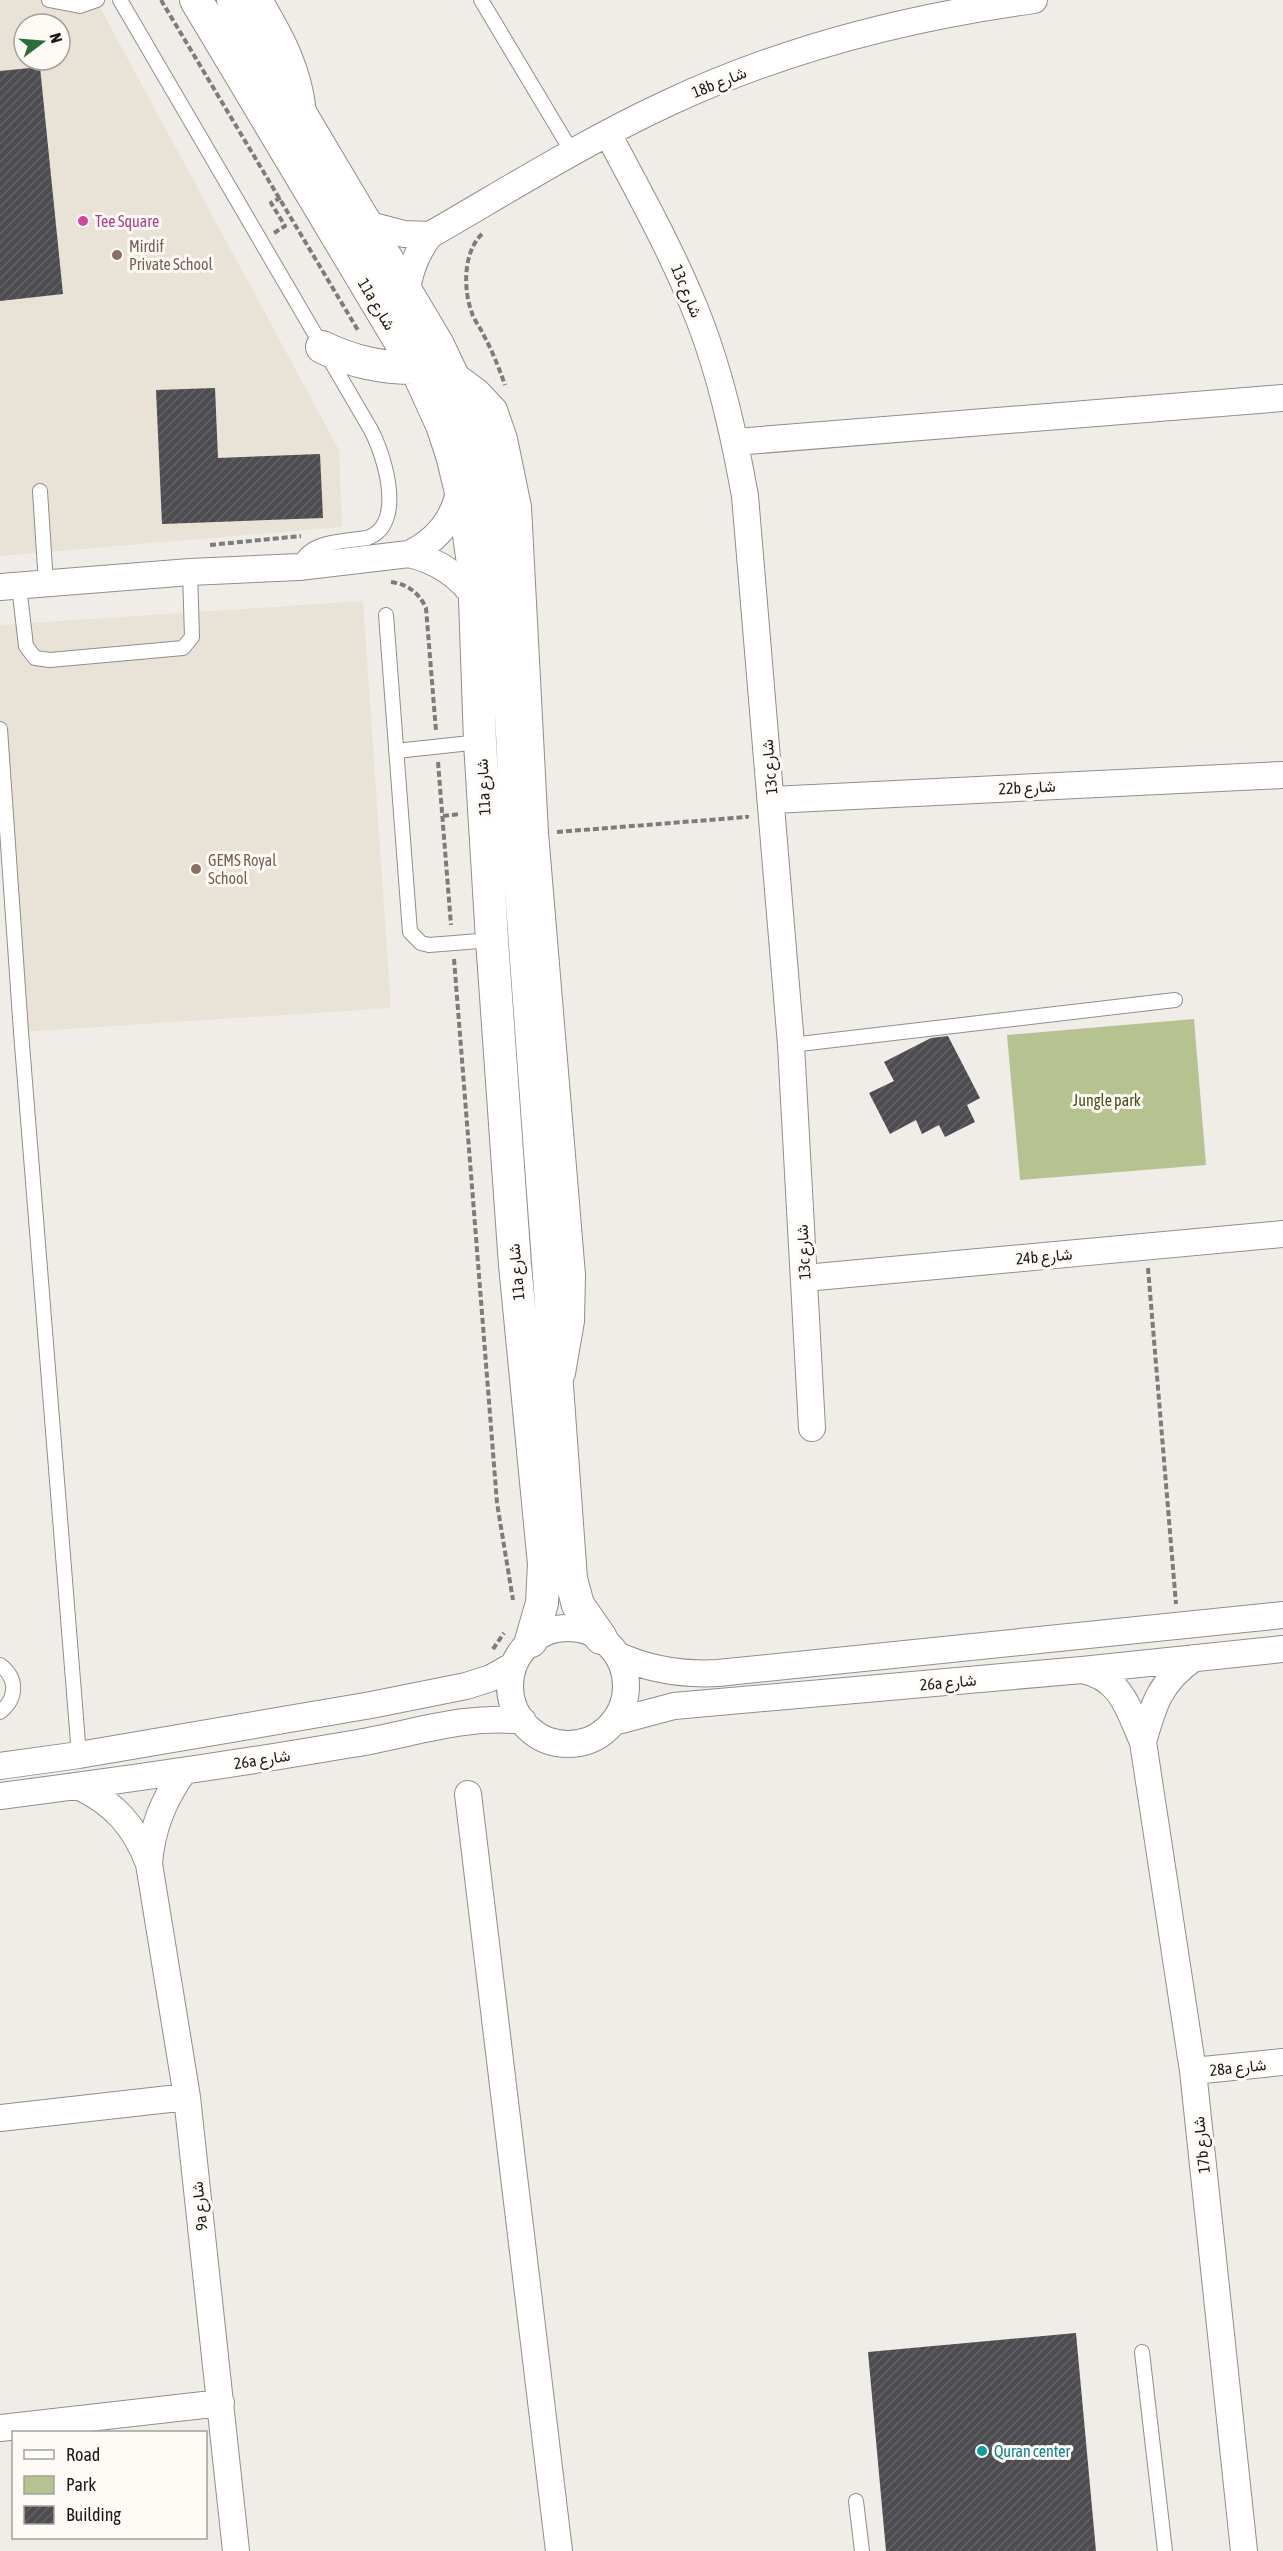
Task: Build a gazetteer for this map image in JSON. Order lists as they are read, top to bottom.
{
  "streets": {
    "street": [
      "18b شارع",
      "13c شارع",
      "11a شارع",
      "22b شارع",
      "24b شارع",
      "26a شارع",
      "28a شارع",
      "17b شارع",
      "9a شارع"
    ]
  },
  "crossings": [
    ["18b شارع", "13c شارع"],
    ["18b شارع", "11a شارع"],
    ["13c شارع", "22b شارع"],
    ["13c شارع", "24b شارع"],
    ["11a شارع", "26a شارع"],
    ["26a شارع", "17b شارع"],
    ["26a شارع", "9a شارع"],
    ["28a شارع", "17b شارع"]
  ],
  "parks": ["Jungle park"],
  "places": [
    "Tee Square",
    "Mirdif Private School",
    "GEMS Royal School",
    "Quran center"
  ],
  "legend": ["Road", "Park", "Building"],
  "north": "right"
}
